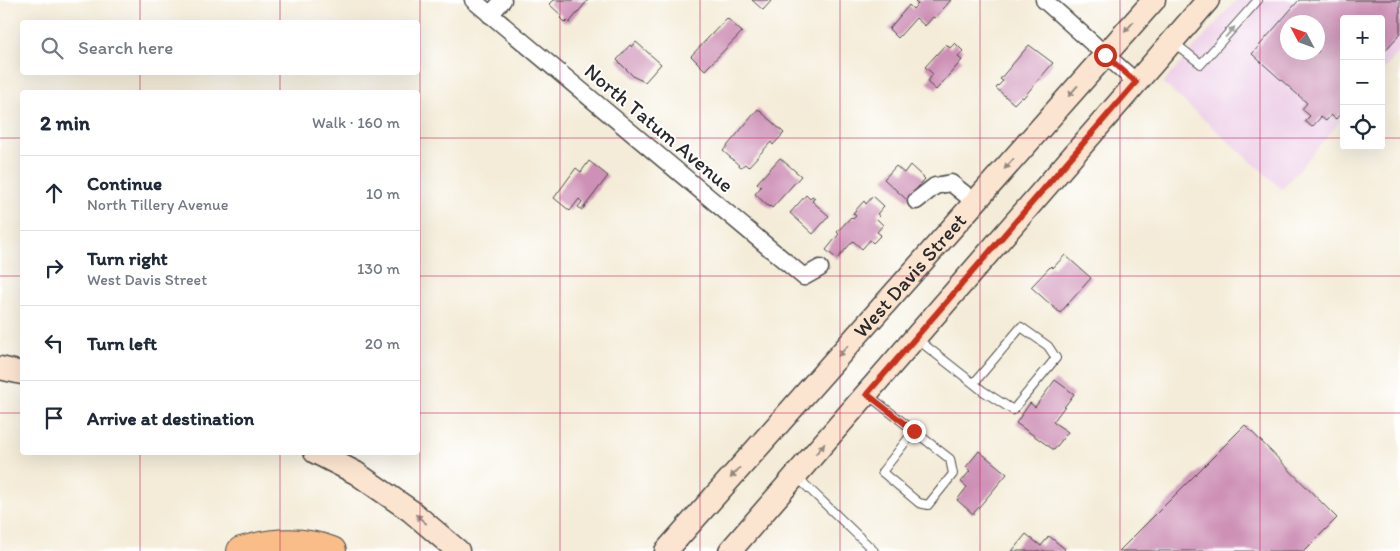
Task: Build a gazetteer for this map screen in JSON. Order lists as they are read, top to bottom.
{
  "streets": {
    "main road": ["West Davis Street"],
    "street": ["North Tatum Avenue"]
  },
  "north": "top left",
  "page": {
    "map_buttons": ["+", "−"],
    "search": "Search here",
    "heading": ["2 min", "Walk · 160 m"],
    "list": [
      ["Continue", "North Tillery Avenue", "10 m"],
      ["Turn right", "West Davis Street", "130 m"],
      ["Turn left", "20 m"],
      "Arrive at destination"
    ]
  }
}
